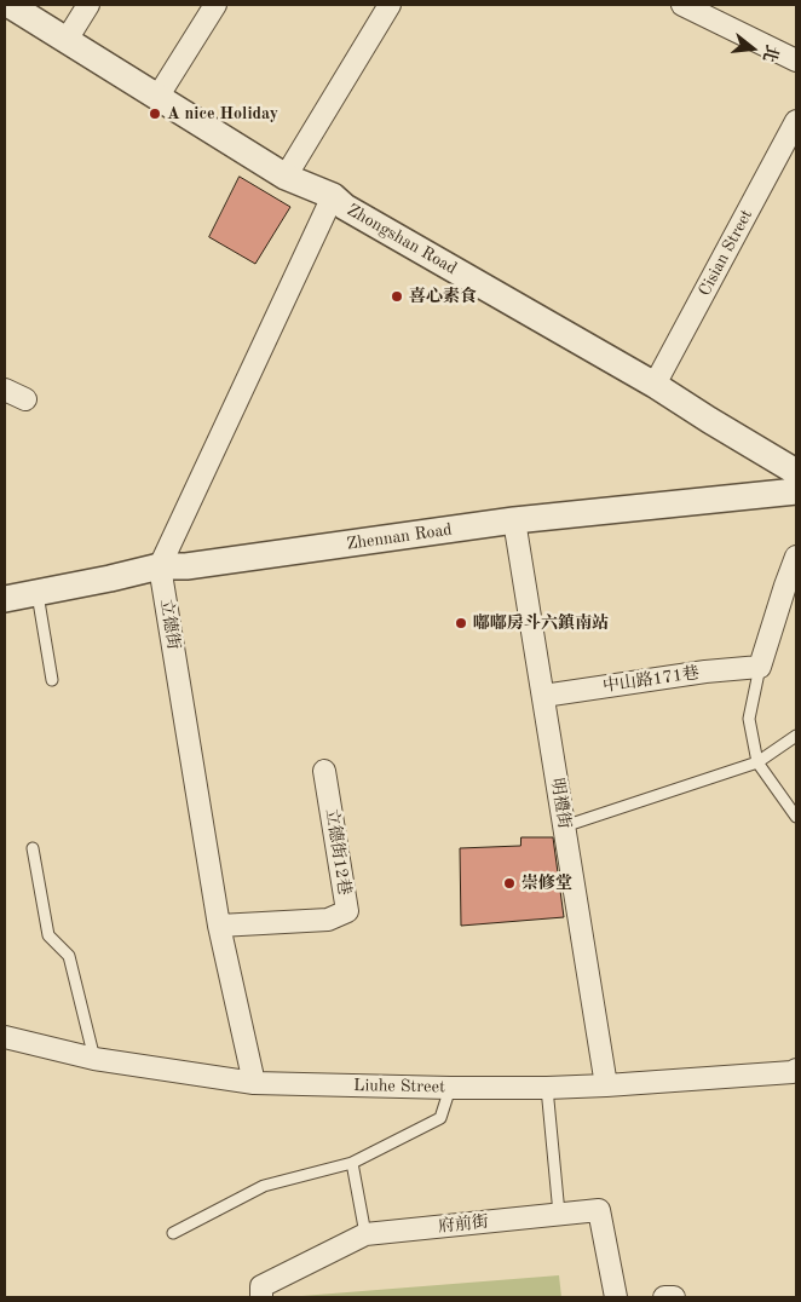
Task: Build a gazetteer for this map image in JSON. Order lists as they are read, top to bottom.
{
  "streets": {
    "street": [
      "Zhongshan Road",
      "Cisian Street",
      "Zhennan Road",
      "立德街",
      "中山路171巷",
      "明禮街",
      "立德街12巷",
      "Liuhe Street",
      "府前街"
    ]
  },
  "crossings": [
    ["Zhongshan Road", "Cisian Street"],
    ["Zhennan Road", "立德街"],
    ["Zhennan Road", "明禮街"],
    ["立德街", "立德街12巷"],
    ["立德街", "Liuhe Street"],
    ["中山路171巷", "明禮街"],
    ["明禮街", "Liuhe Street"]
  ],
  "places": [
    "A nice Holiday",
    "喜心素食",
    "嘟嘟房斗六鎮南站",
    "崇修堂"
  ],
  "north": "right"
}
